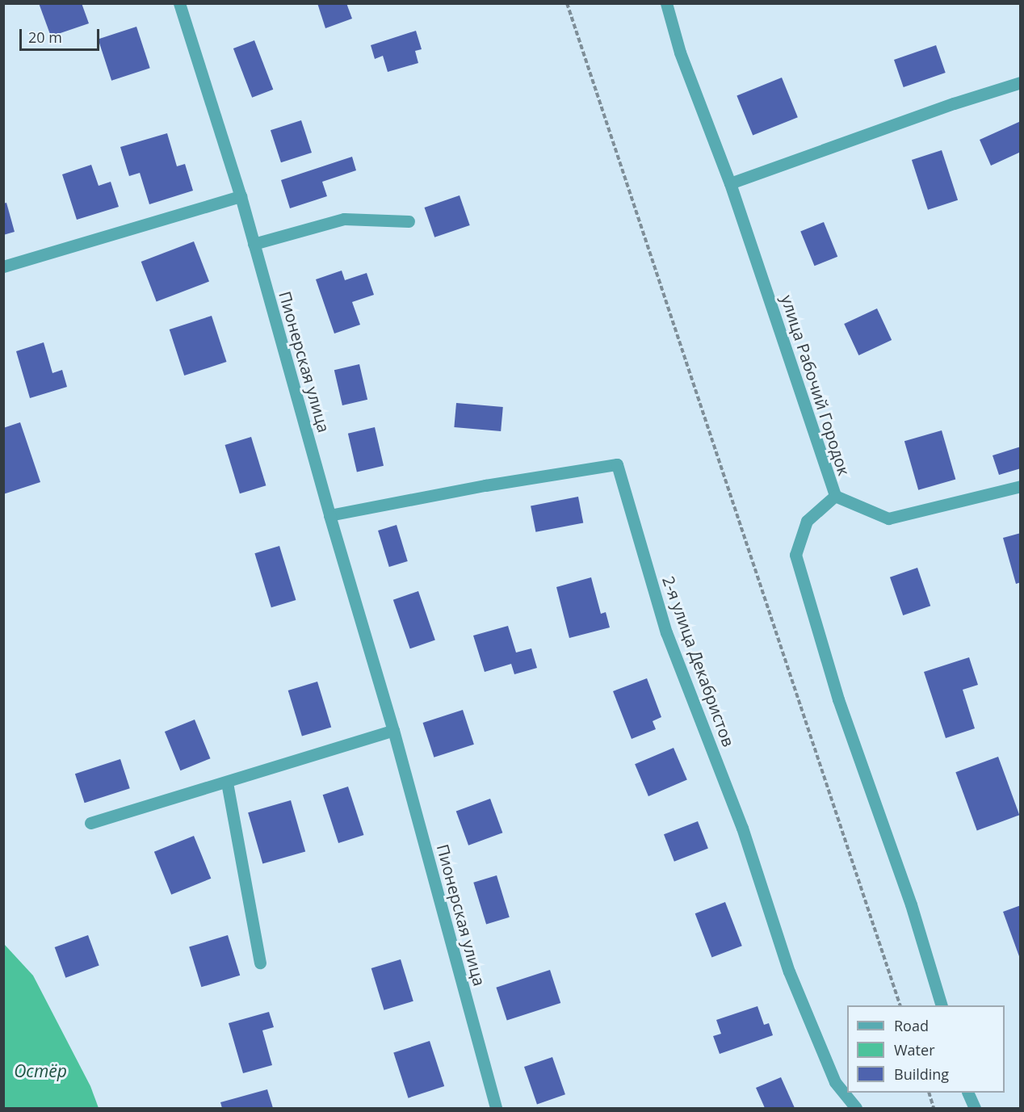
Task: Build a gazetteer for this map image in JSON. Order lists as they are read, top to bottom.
{
  "streets": {
    "street": ["Пионерская улица", "улица Рабочий Городок", "2-я улица Декабристов"]
  },
  "crossings": [
    ["Пионерская улица", "2-я улица Декабристов"]
  ],
  "water": ["Остёр"],
  "legend": ["Road", "Water", "Building"],
  "scale_bar": "20 m"
}
